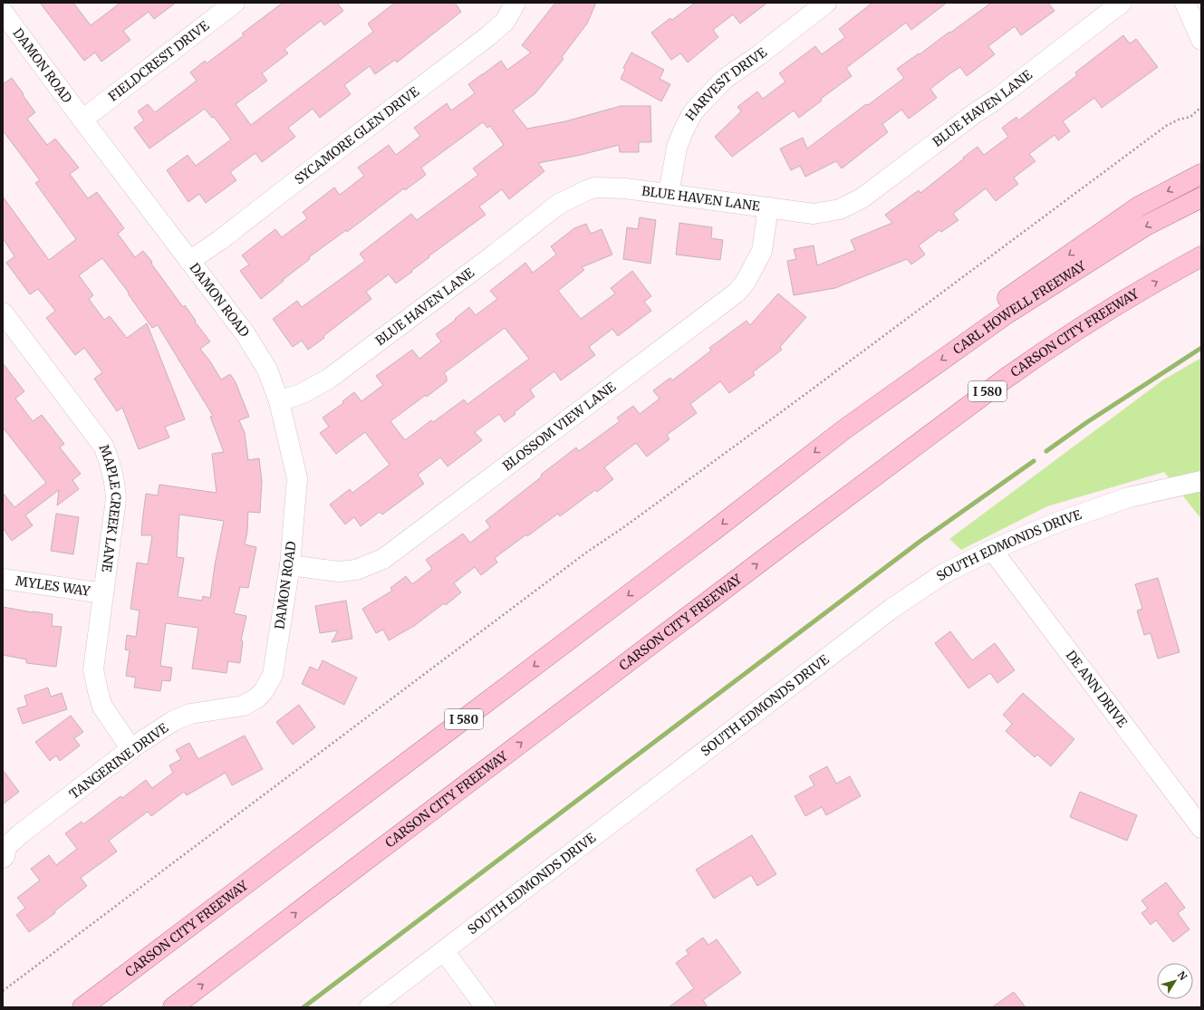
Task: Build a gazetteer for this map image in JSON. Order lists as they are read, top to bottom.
{
  "streets": {
    "highway": ["CARL HOWELL FREEWAY", "CARSON CITY FREEWAY", "I 580"],
    "street": [
      "FIELDCREST DRIVE",
      "DAMON ROAD",
      "HARVEST DRIVE",
      "BLUE HAVEN LANE",
      "SYCAMORE GLEN DRIVE",
      "BLOSSOM VIEW LANE",
      "MAPLE CREEK LANE",
      "SOUTH EDMONDS DRIVE",
      "MYLES WAY",
      "DE ANN DRIVE",
      "TANGERINE DRIVE"
    ]
  },
  "crossings": [
    ["FIELDCREST DRIVE", "DAMON ROAD"],
    ["DAMON ROAD", "BLUE HAVEN LANE"],
    ["DAMON ROAD", "SYCAMORE GLEN DRIVE"],
    ["DAMON ROAD", "BLOSSOM VIEW LANE"],
    ["DAMON ROAD", "TANGERINE DRIVE"],
    ["HARVEST DRIVE", "BLUE HAVEN LANE"],
    ["BLUE HAVEN LANE", "BLOSSOM VIEW LANE"],
    ["CARL HOWELL FREEWAY", "CARSON CITY FREEWAY"],
    ["MAPLE CREEK LANE", "MYLES WAY"],
    ["MAPLE CREEK LANE", "TANGERINE DRIVE"],
    ["SOUTH EDMONDS DRIVE", "DE ANN DRIVE"]
  ],
  "north": "top right"
}
